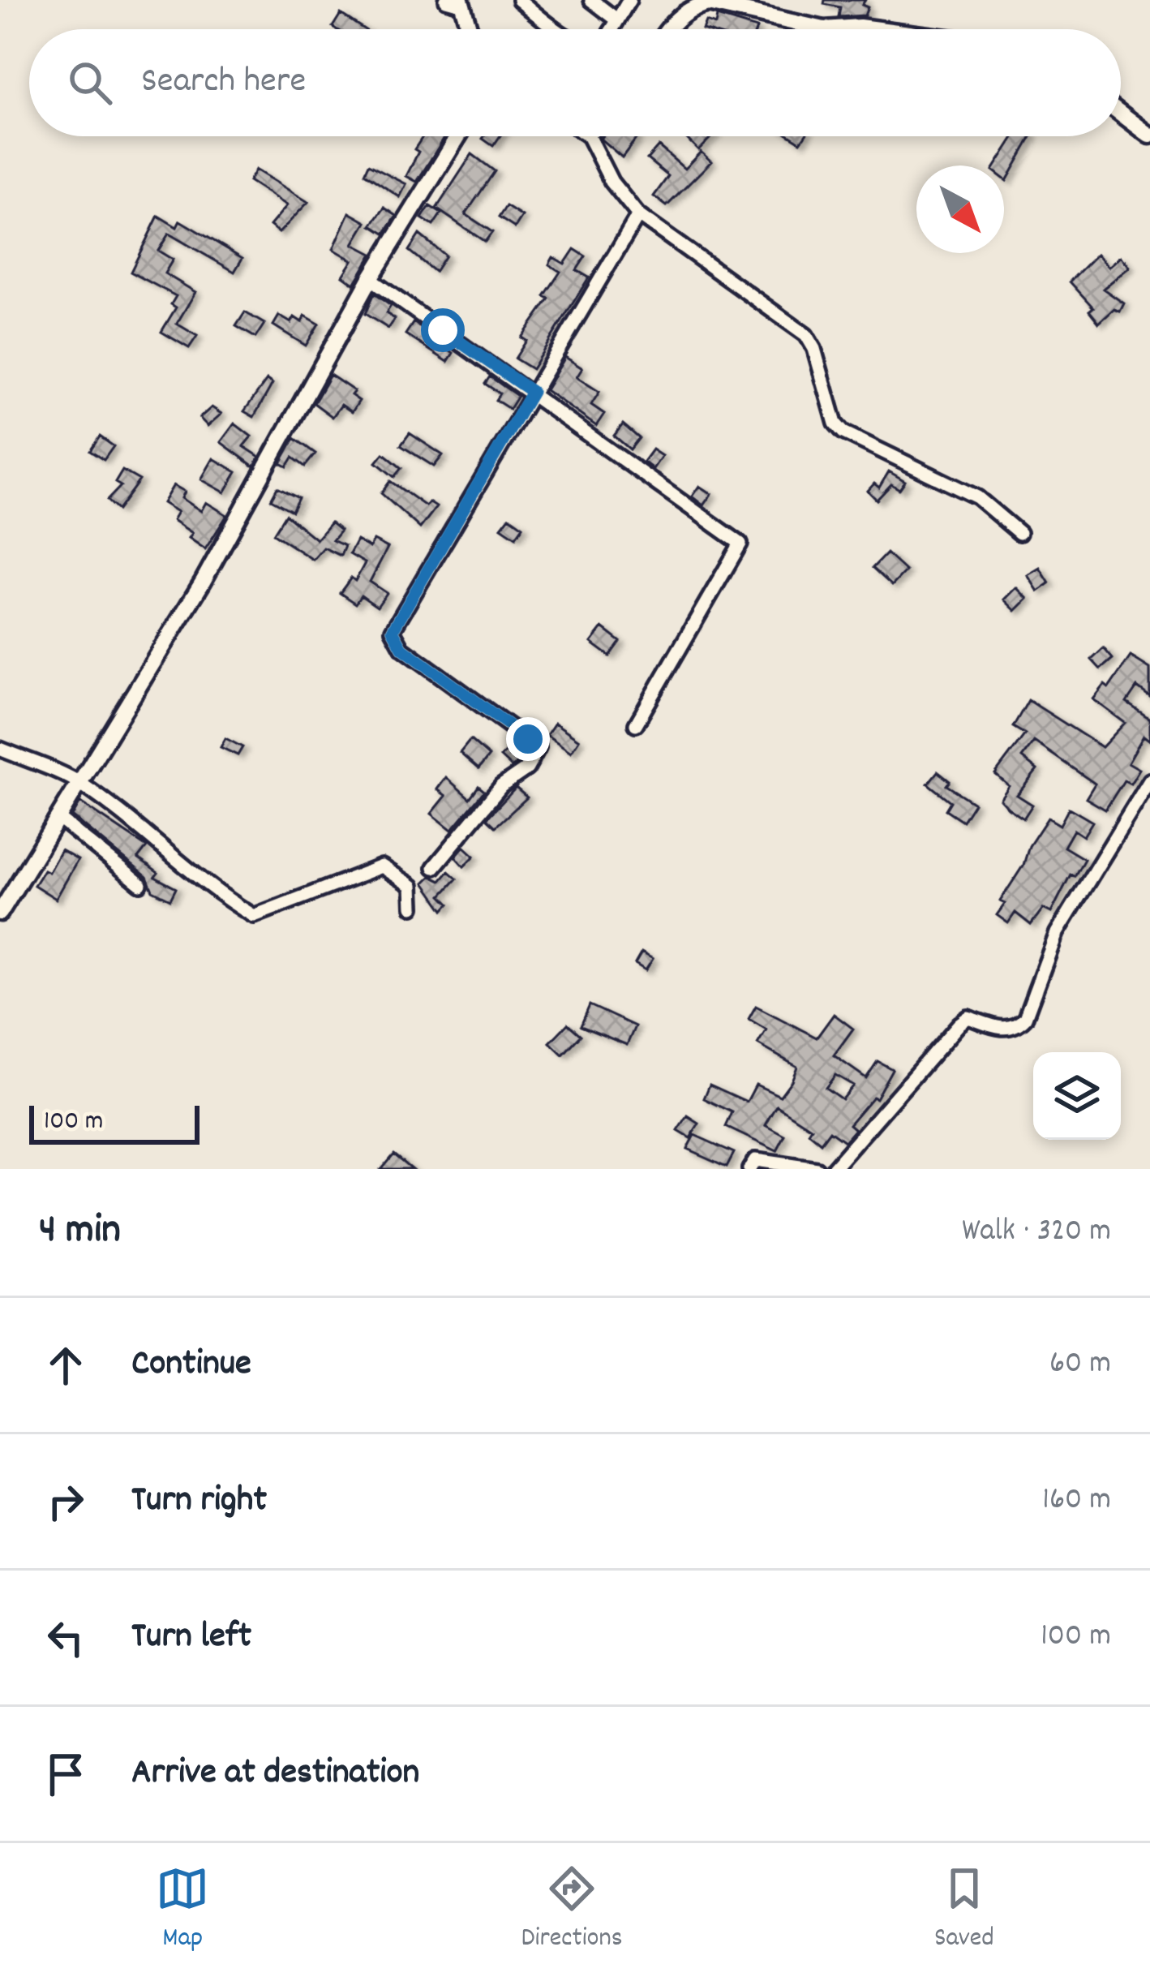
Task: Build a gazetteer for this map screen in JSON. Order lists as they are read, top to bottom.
{
  "scale_bar": "100 m",
  "north": "bottom right",
  "page": {
    "search": "Search here",
    "scale": "100 m",
    "heading": ["4 min", "Walk · 320 m"],
    "list": [
      ["Continue", "60 m"],
      ["Turn right", "160 m"],
      ["Turn left", "100 m"],
      "Arrive at destination"
    ],
    "nav": ["Map", "Directions", "Saved"]
  }
}
